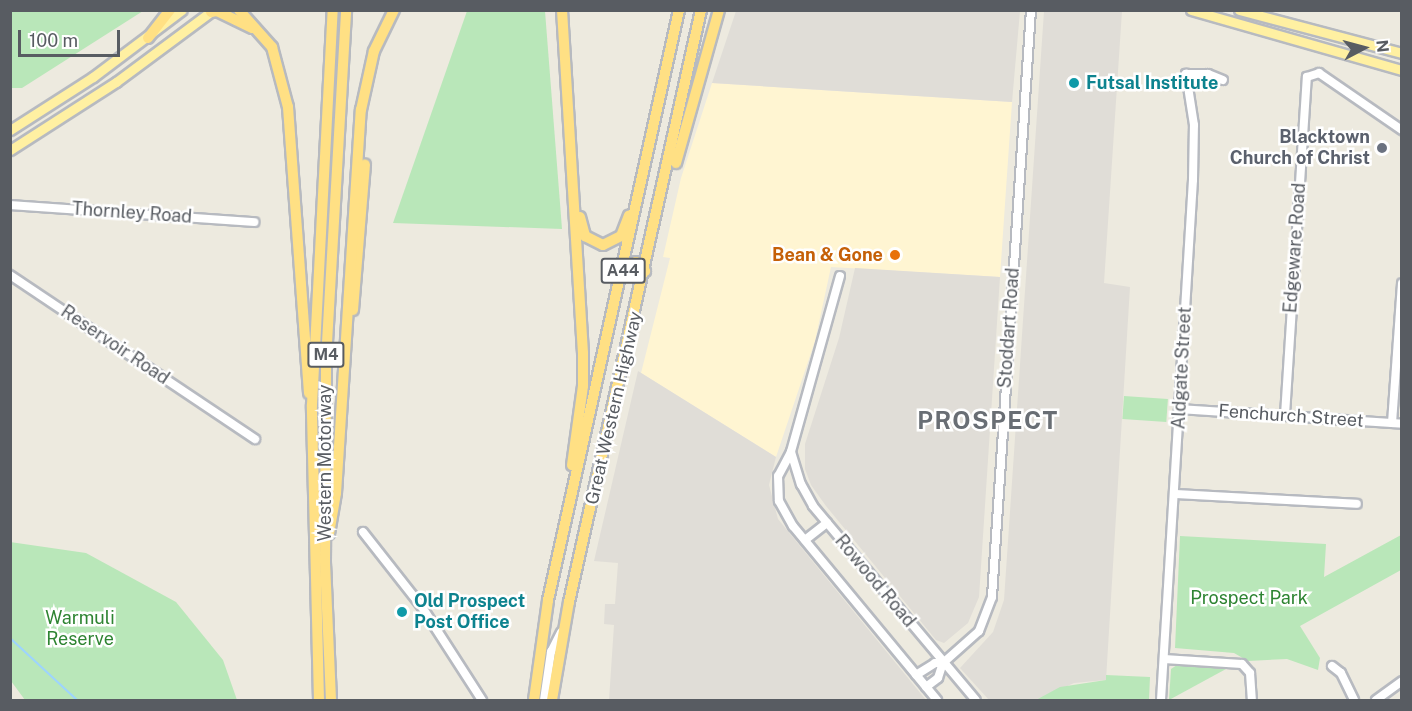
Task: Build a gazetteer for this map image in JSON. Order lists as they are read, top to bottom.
{
  "streets": {
    "highway": [
      "A44",
      "M4",
      "Great Western Highway",
      "Western Motorway"
    ],
    "street": [
      "Thornley Road",
      "Edgeware Road",
      "Stoddart Road",
      "Reservoir Road",
      "Aldgate Street",
      "Fenchurch Street",
      "Rowood Road"
    ]
  },
  "crossings": [
    ["Edgeware Road", "Fenchurch Street"],
    ["Stoddart Road", "Rowood Road"],
    ["Aldgate Street", "Fenchurch Street"]
  ],
  "districts": ["PROSPECT"],
  "parks": ["Prospect Park", "Warmuli Reserve"],
  "places": [
    "Futsal Institute",
    "Blacktown Church of Christ",
    "Bean & Gone",
    "Old Prospect Post Office"
  ],
  "scale_bar": "100 m",
  "north": "right"
}
